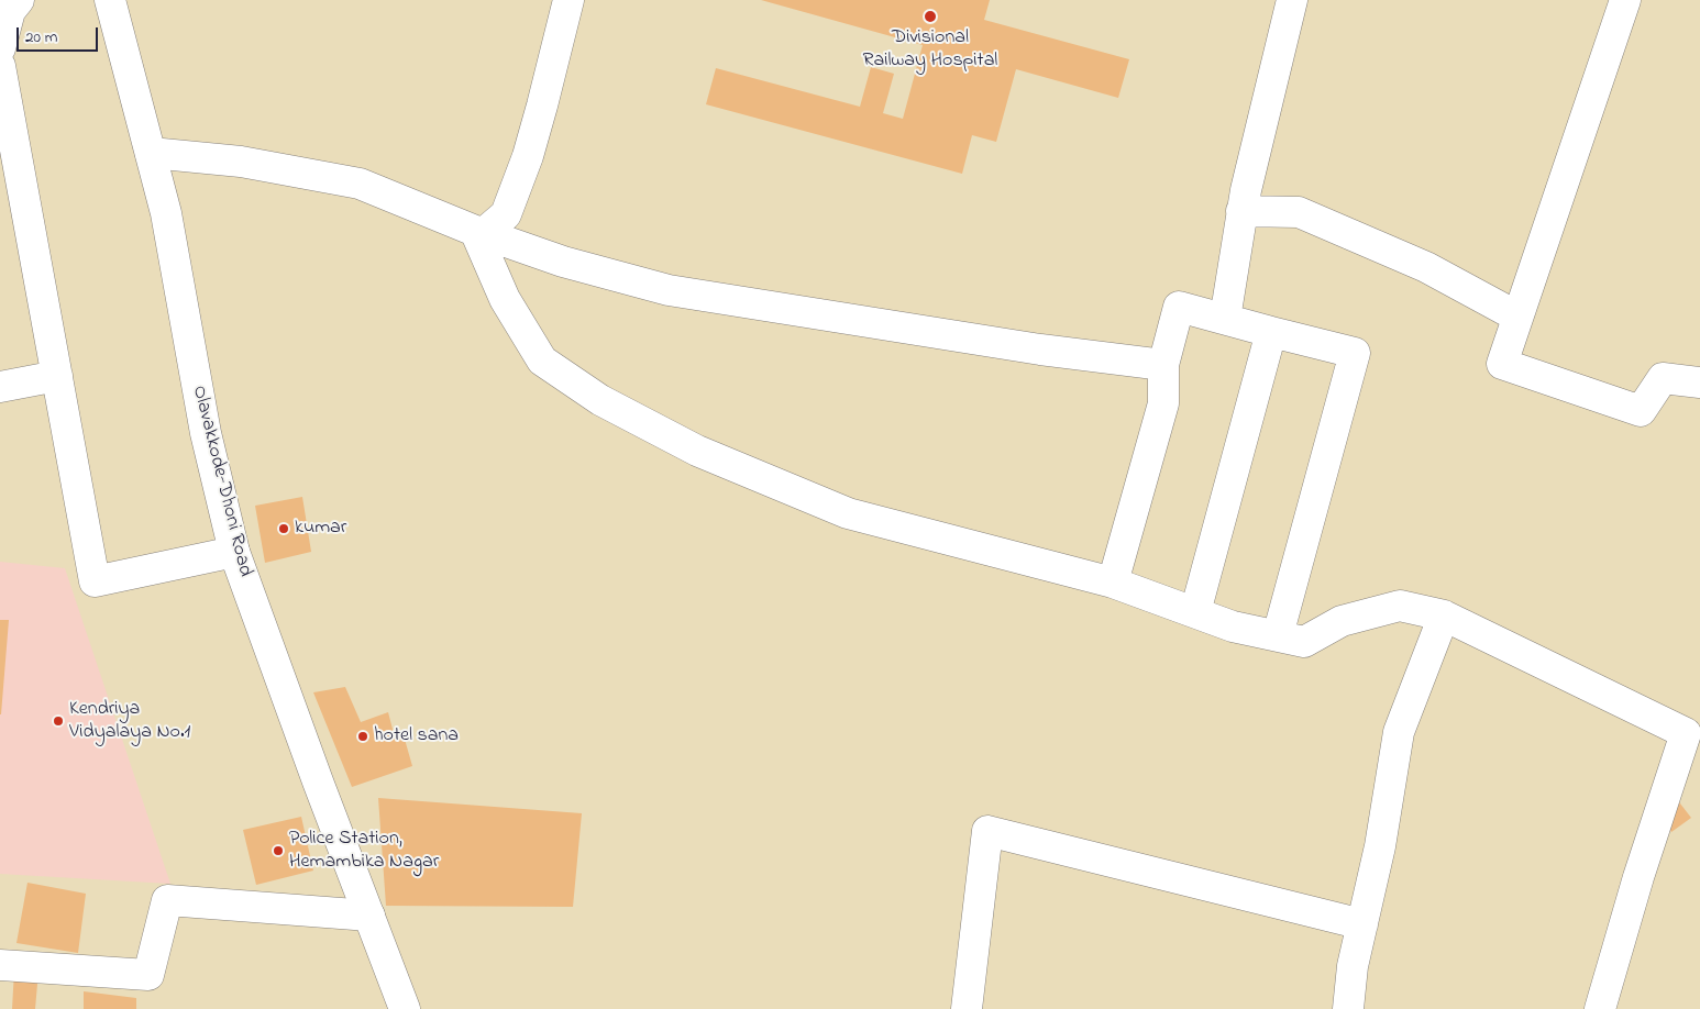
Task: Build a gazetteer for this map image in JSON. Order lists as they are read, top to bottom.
{
  "streets": {
    "street": ["Olavakkode-Dhoni Road"]
  },
  "places": [
    "Divisional Railway Hospital",
    "kumar",
    "Kendriya Vidyalaya No.1",
    "hotel sana",
    "Police Station, Hemambika Nagar"
  ],
  "scale_bar": "20 m"
}
